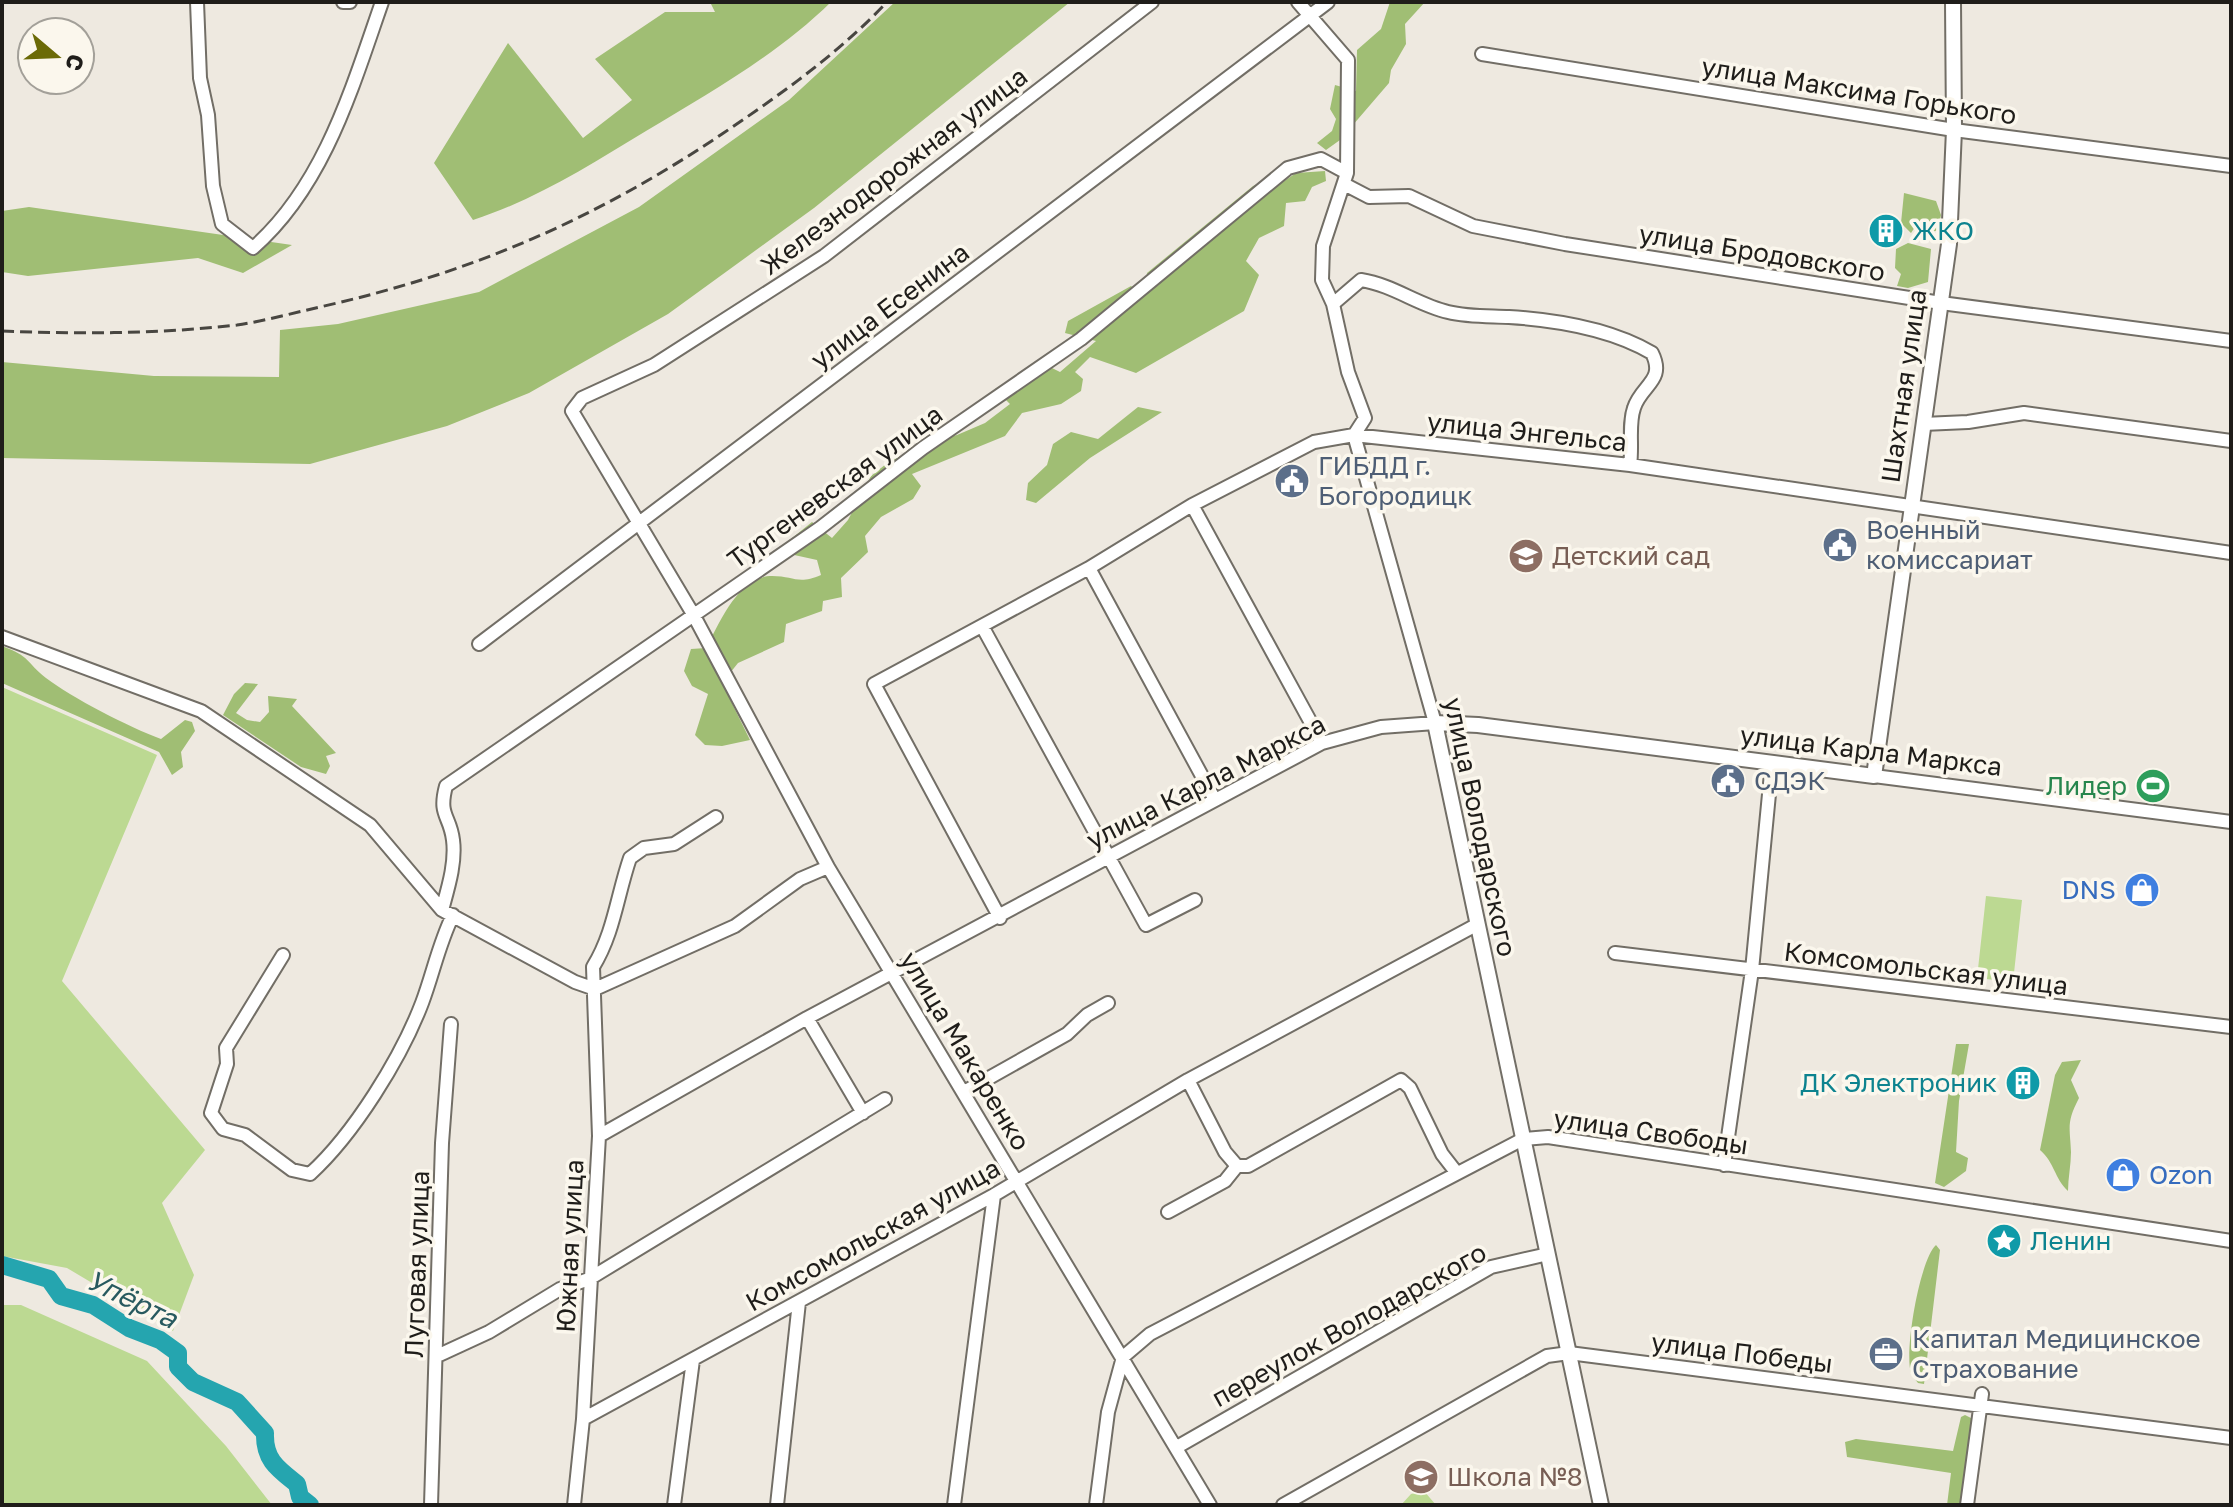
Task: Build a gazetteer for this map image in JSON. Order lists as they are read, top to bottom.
{
  "streets": {
    "main road": ["Шахтная улица", "улица Карла Маркса", "улица Володарского"],
    "street": [
      "улица Максима Горького",
      "Железнодорожная улица",
      "улица Бродовского",
      "улица Есенина",
      "улица Энгельса",
      "Тургеневская улица",
      "Комсомольская улица",
      "улица Макаренко",
      "улица Свободы",
      "Южная улица",
      "Луговая улица",
      "переулок Володарского",
      "улица Победы"
    ]
  },
  "crossings": [
    ["улица Максима Горького", "Шахтная улица"],
    ["Железнодорожная улица", "улица Макаренко"],
    ["улица Бродовского", "Шахтная улица"],
    ["улица Бродовского", "Тургеневская улица"],
    ["улица Бродовского", "улица Володарского"],
    ["улица Есенина", "улица Володарского"],
    ["улица Есенина", "улица Макаренко"],
    ["Шахтная улица", "улица Энгельса"],
    ["Шахтная улица", "улица Карла Маркса"],
    ["улица Энгельса", "улица Карла Маркса"],
    ["улица Энгельса", "улица Володарского"],
    ["Тургеневская улица", "улица Володарского"],
    ["Тургеневская улица", "улица Макаренко"],
    ["улица Карла Маркса", "улица Володарского"],
    ["улица Карла Маркса", "улица Макаренко"],
    ["улица Карла Маркса", "Южная улица"],
    ["улица Володарского", "Комсомольская улица"],
    ["улица Володарского", "улица Свободы"],
    ["улица Володарского", "переулок Володарского"],
    ["улица Володарского", "улица Победы"],
    ["Комсомольская улица", "улица Макаренко"],
    ["Комсомольская улица", "Южная улица"],
    ["улица Макаренко", "улица Свободы"],
    ["улица Макаренко", "переулок Володарского"]
  ],
  "water": ["Упёрта"],
  "places": {
    "building": ["ЖКО", "ДК Электроник"],
    "public building": ["ГИБДД г. Богородицк", "Военный комиссариат", "СДЭК"],
    "school or university": ["Детский сад", "Школа №8"],
    "sports": ["Лидер"],
    "shop": ["DNS", "Ozon"],
    "place": ["Ленин"],
    "office": ["Капитал Медицинское Страхование"]
  },
  "north": "right"
}
